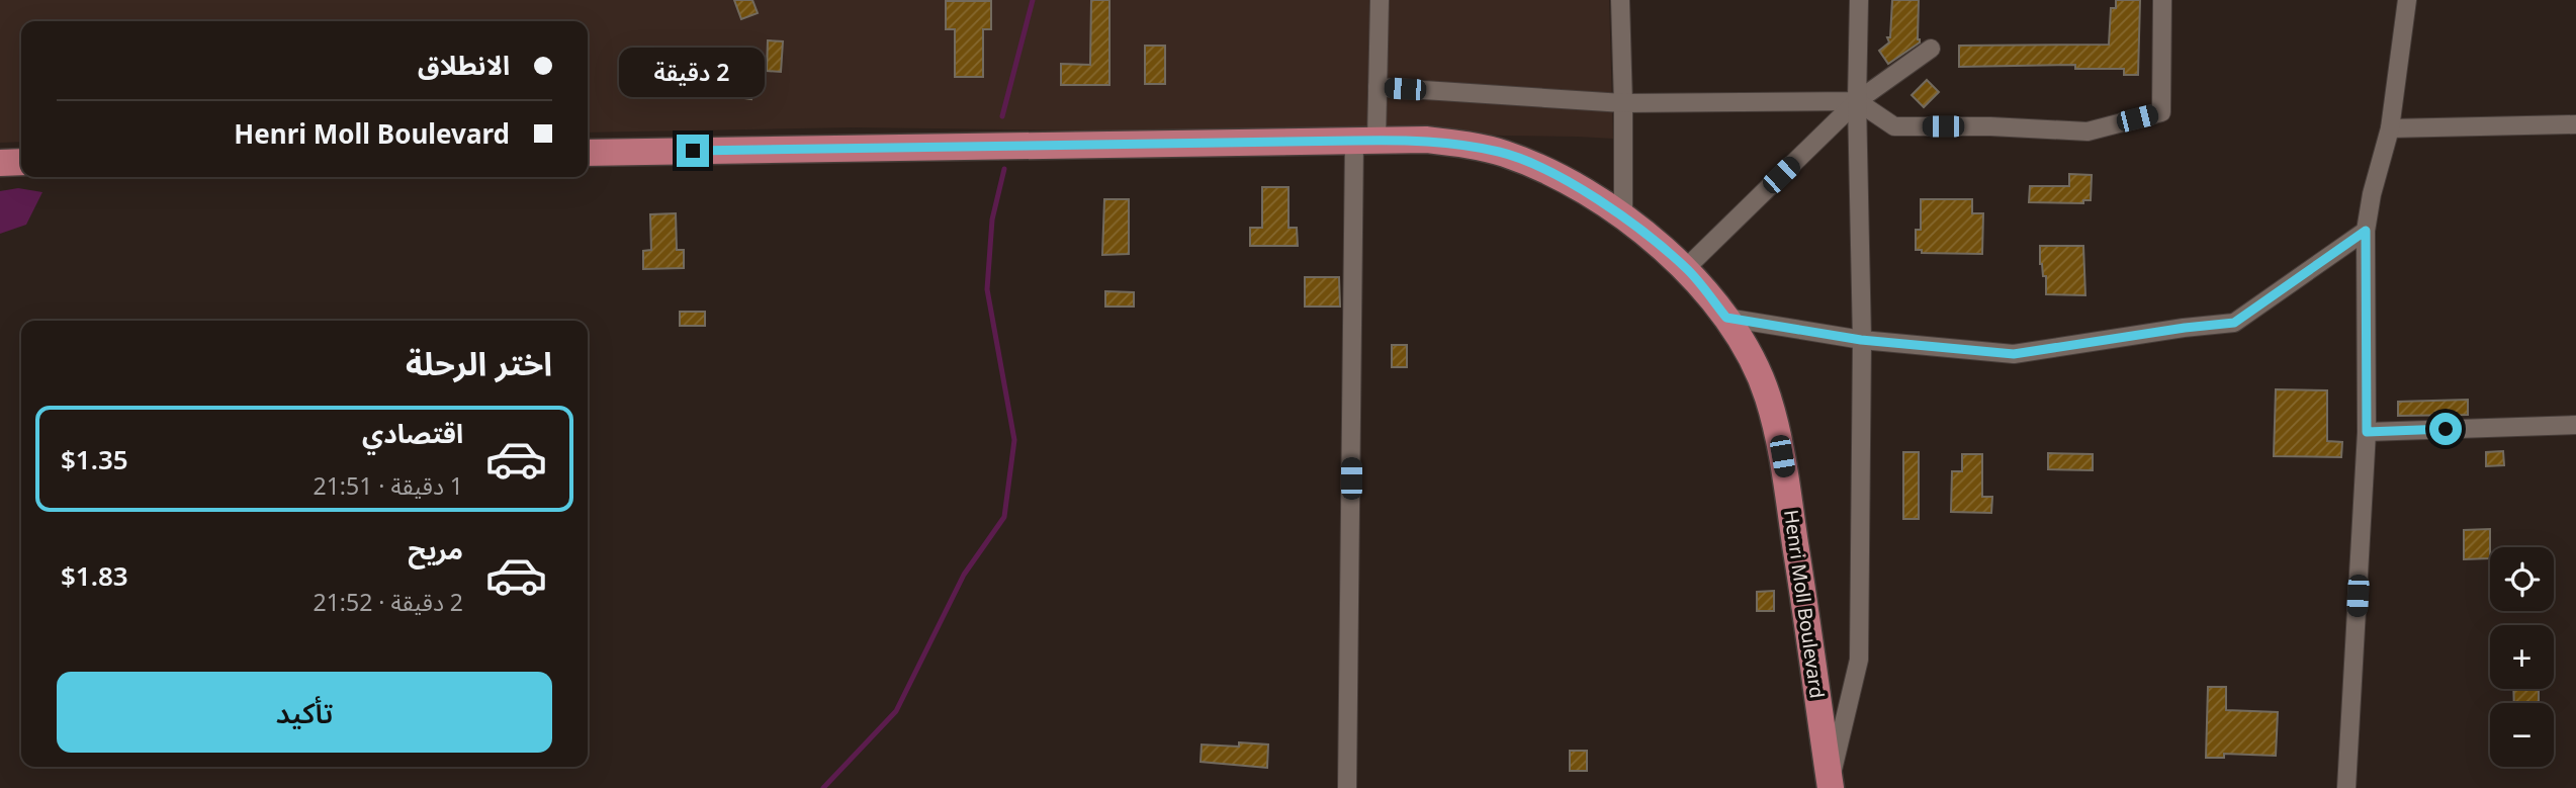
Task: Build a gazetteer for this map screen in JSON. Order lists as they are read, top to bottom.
{
  "streets": {
    "highway": ["Henri Moll Boulevard"]
  },
  "page": {
    "banner": ["الانطلاق", "Henri Moll Boulevard"],
    "bubble": "2 دقيقة",
    "heading": "اختر الرحلة",
    "list": [
      {
        "name": "اقتصادي",
        "note": "1 دقيقة · 21:51",
        "value": "$1.35"
      },
      {
        "name": "مريح",
        "note": "2 دقيقة · 21:52",
        "value": "$1.83"
      }
    ],
    "map_buttons": ["+", "−"],
    "buttons": "تأكيد"
  }
}
